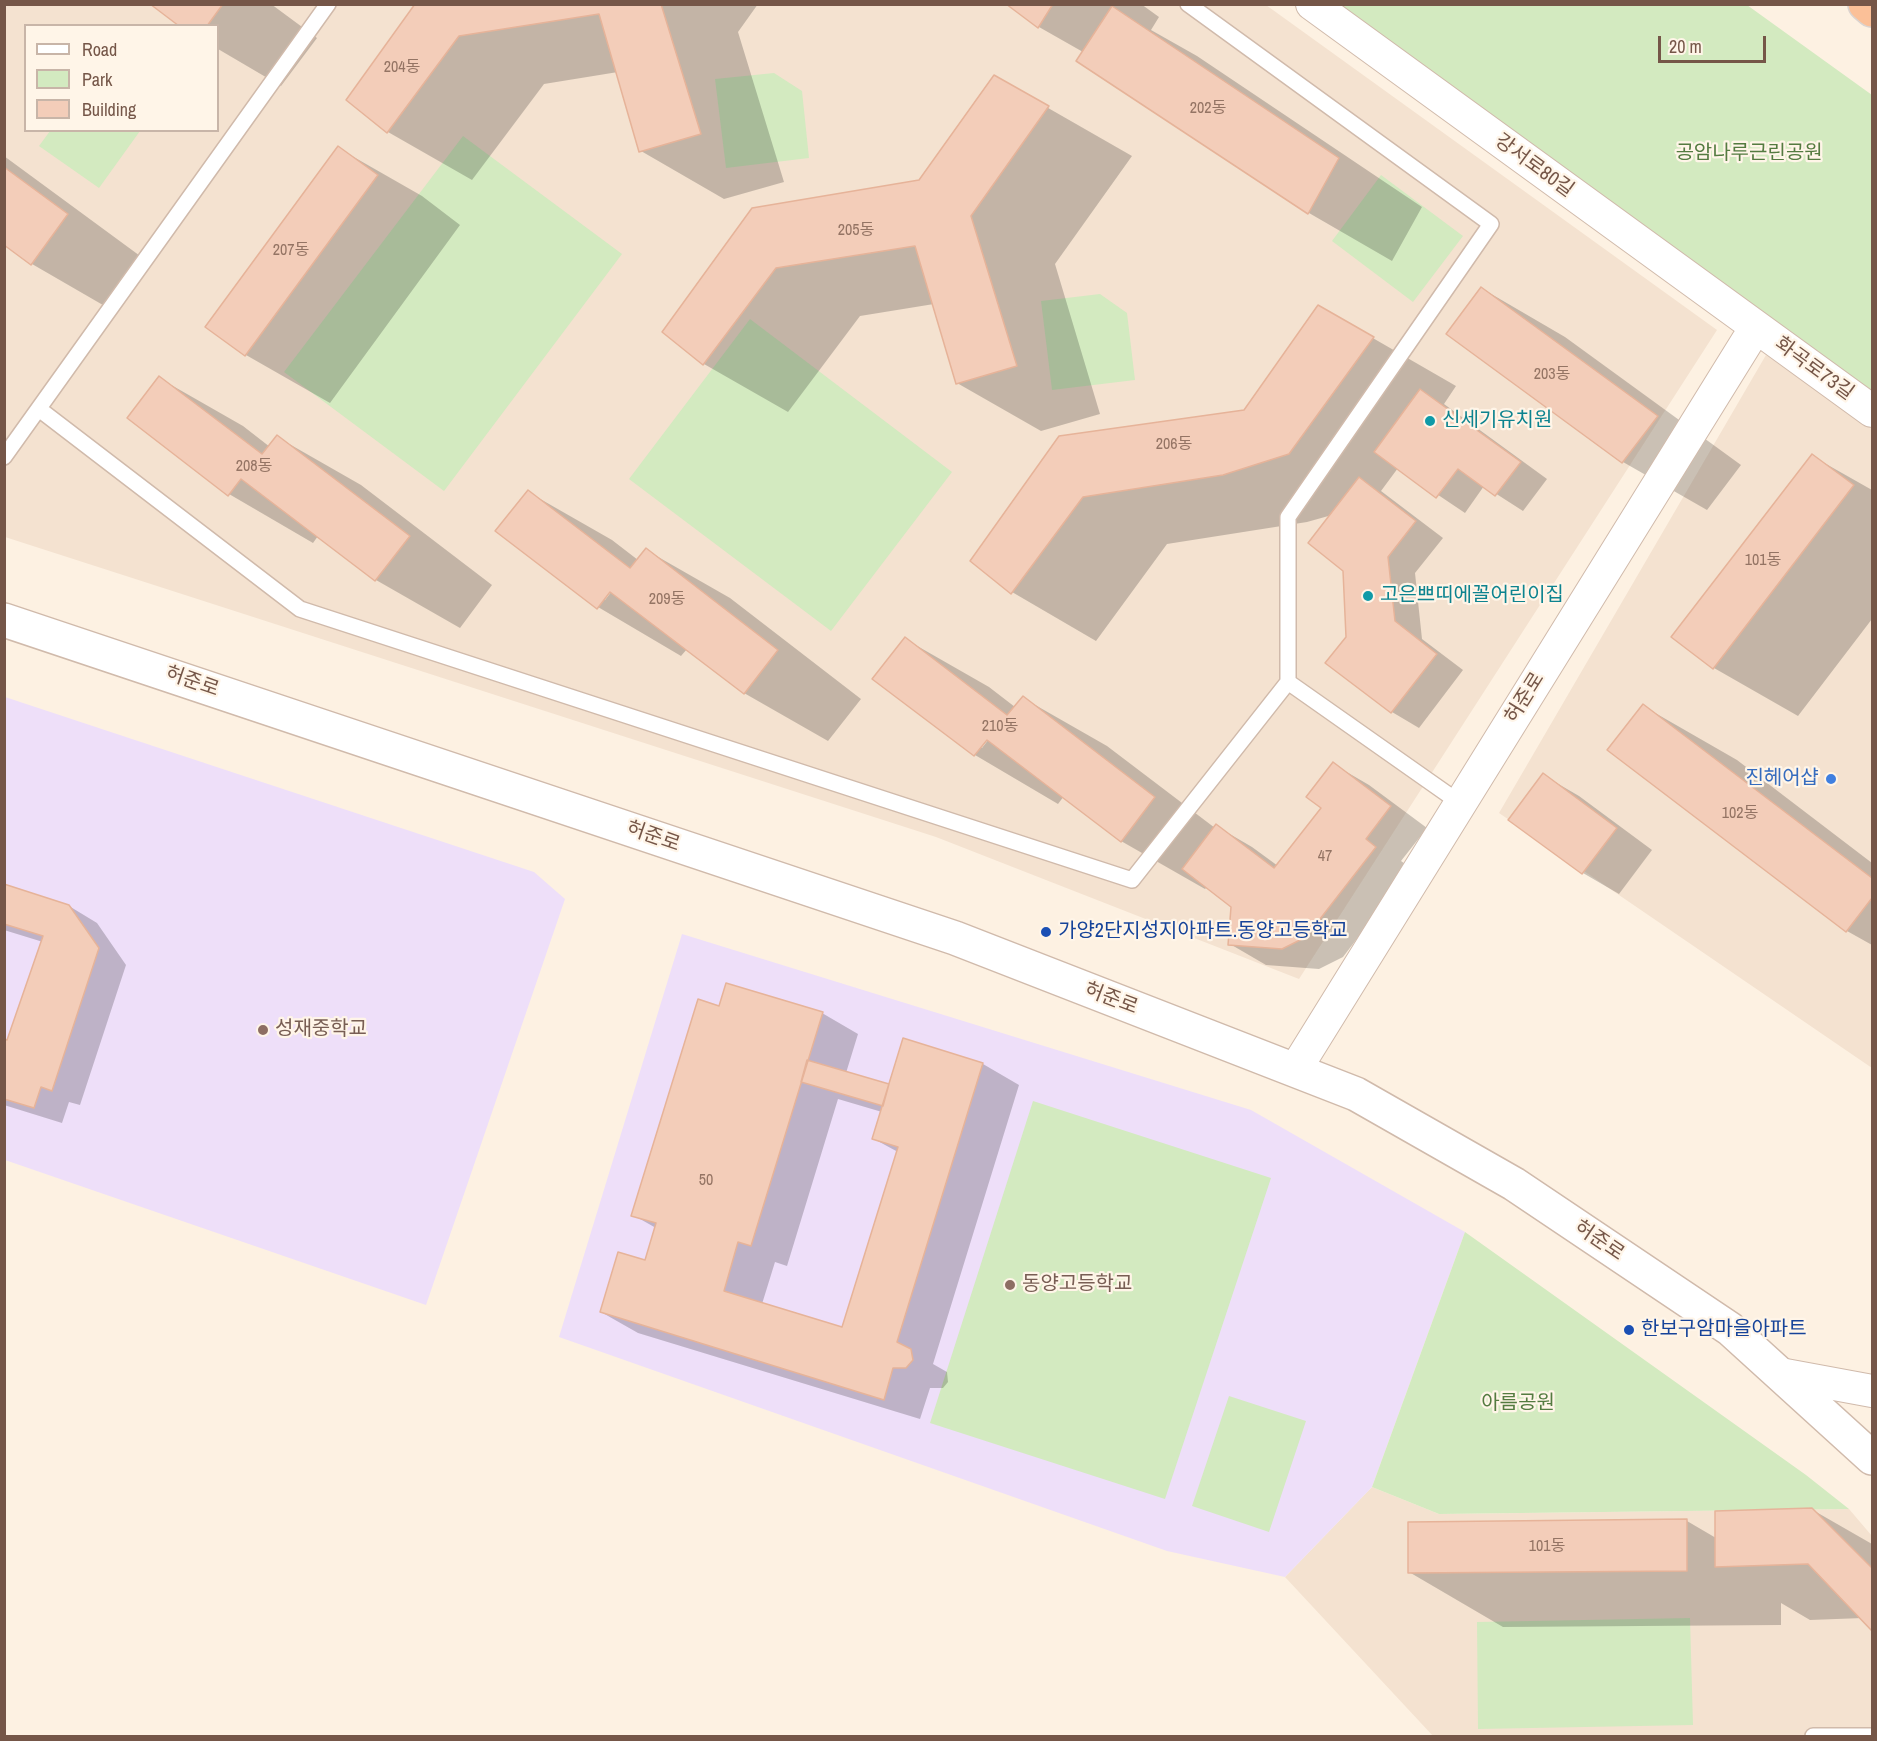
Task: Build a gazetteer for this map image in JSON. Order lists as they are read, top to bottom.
{
  "streets": {
    "street": ["강서로80길", "화곡로73길", "허준로"]
  },
  "crossings": [
    ["강서로80길", "화곡로73길"],
    ["강서로80길", "허준로"],
    ["화곡로73길", "허준로"]
  ],
  "parks": ["공암나루근린공원", "아름공원"],
  "places": [
    "신세기유치원",
    "고은쁘띠에꼴어린이집",
    "진헤어샵",
    "가양2단지성지아파트.동양고등학교",
    "성재중학교",
    "동양고등학교",
    "한보구암마을아파트"
  ],
  "house_numbers": [
    "204동",
    "202동",
    "205동",
    "207동",
    "203동",
    "206동",
    "208동",
    "101동",
    "209동",
    "210동",
    "102동",
    "47",
    "50",
    "101동"
  ],
  "legend": ["Road", "Park", "Building"],
  "scale_bar": "20 m"
}
